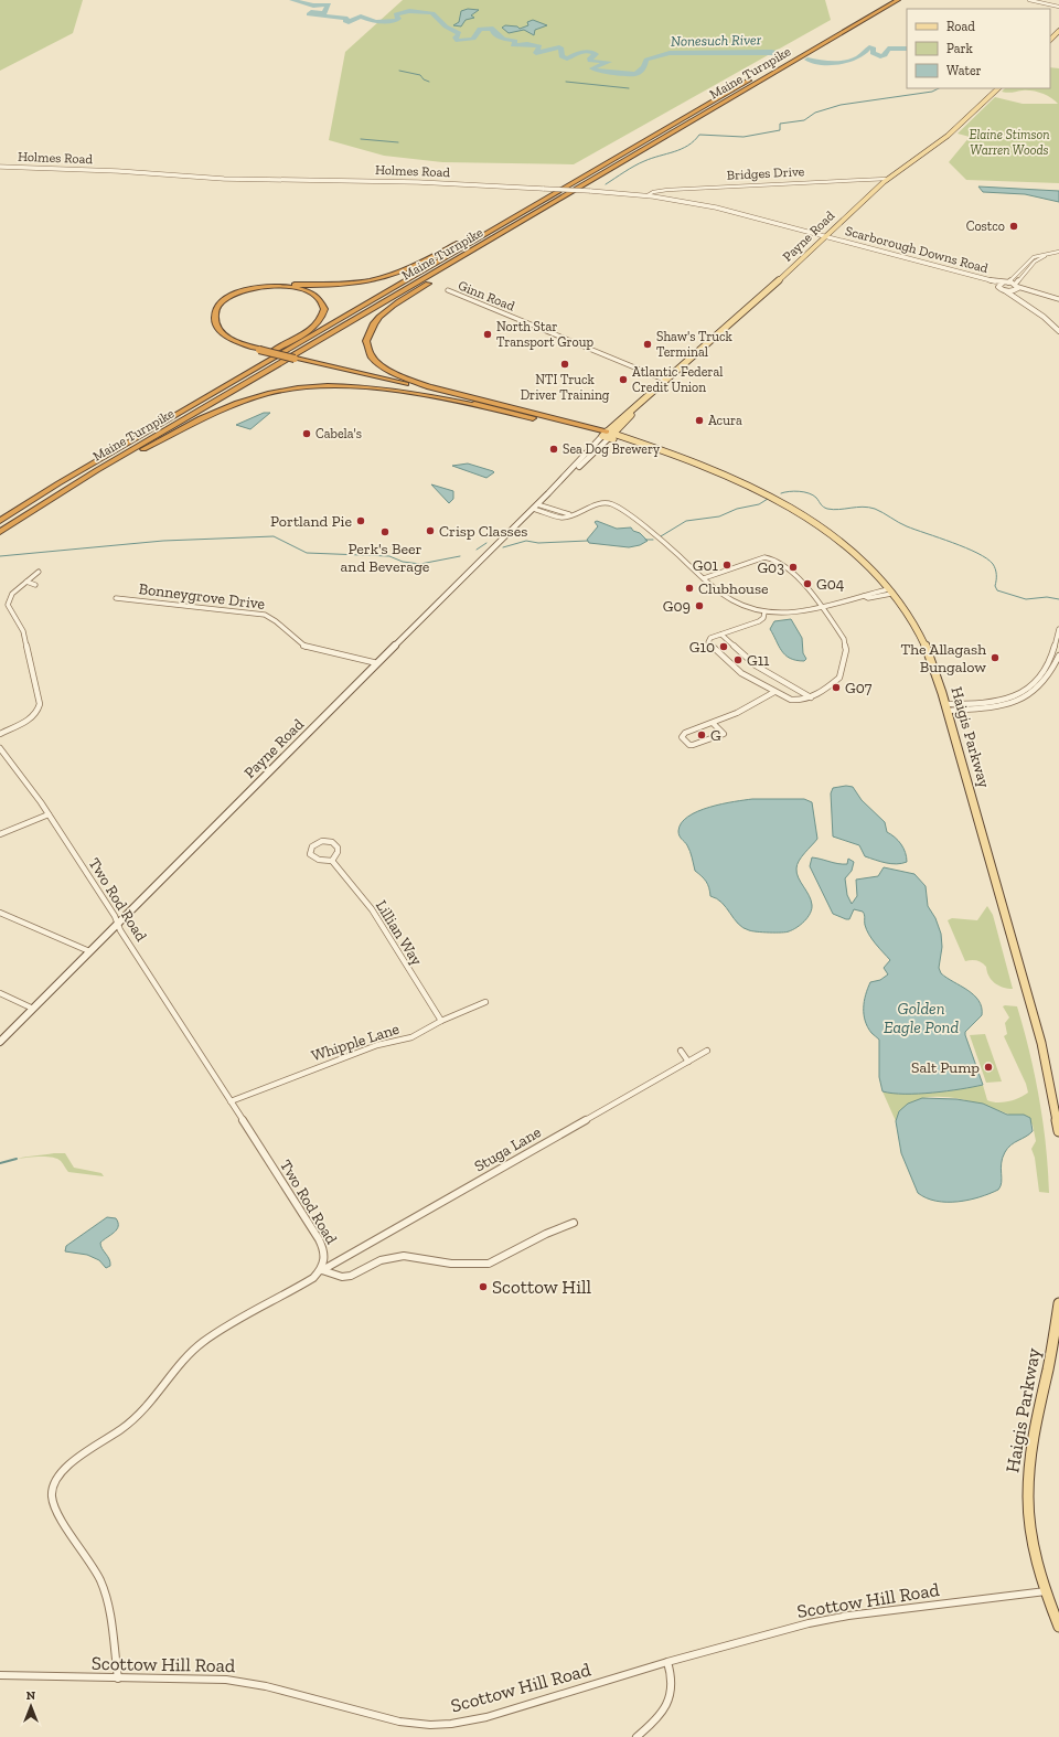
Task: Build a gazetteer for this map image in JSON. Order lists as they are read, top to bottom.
{
  "streets": {
    "highway": ["Maine Turnpike"],
    "main road": ["Payne Road", "Haigis Parkway"],
    "street": [
      "Holmes Road",
      "Bridges Drive",
      "Scarborough Downs Road",
      "Ginn Road",
      "Bonneygrove Drive",
      "Two Rod Road",
      "Lillian Way",
      "Whipple Lane",
      "Stuga Lane",
      "Scottow Hill Road"
    ]
  },
  "crossings": [
    ["Holmes Road", "Bridges Drive"],
    ["Holmes Road", "Payne Road"],
    ["Holmes Road", "Scarborough Downs Road"],
    ["Bridges Drive", "Payne Road"],
    ["Payne Road", "Scarborough Downs Road"],
    ["Payne Road", "Ginn Road"],
    ["Payne Road", "Bonneygrove Drive"],
    ["Payne Road", "Haigis Parkway"],
    ["Payne Road", "Two Rod Road"],
    ["Haigis Parkway", "Scottow Hill Road"],
    ["Two Rod Road", "Whipple Lane"],
    ["Two Rod Road", "Stuga Lane"],
    ["Lillian Way", "Whipple Lane"]
  ],
  "water": ["Nonesuch River", "Golden Eagle Pond"],
  "parks": ["Elaine Stimson Warren Woods"],
  "places": [
    "Costco",
    "North Star Transport Group",
    "Shaw's Truck Terminal",
    "NTI Truck Driver Training",
    "Atlantic Federal Credit Union",
    "Acura",
    "Cabela's",
    "Sea Dog Brewery",
    "Portland Pie",
    "Crisp Classes",
    "Perk's Beer and Beverage",
    "G01",
    "G03",
    "G04",
    "Clubhouse",
    "G09",
    "G10",
    "The Allagash Bungalow",
    "G11",
    "G07",
    "G",
    "Salt Pump",
    "Scottow Hill"
  ],
  "legend": ["Road", "Park", "Water"],
  "north": "top"
}
